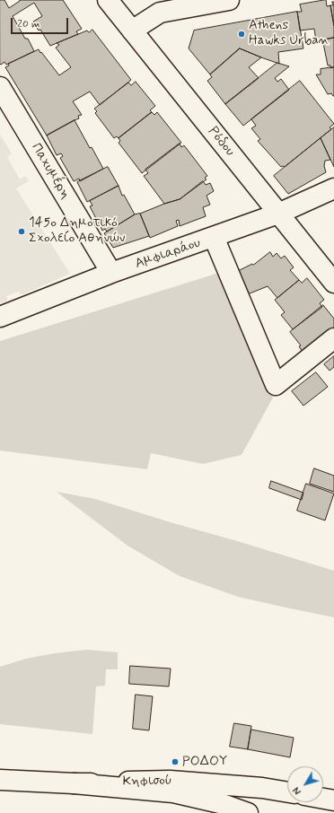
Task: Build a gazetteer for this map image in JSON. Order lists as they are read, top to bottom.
{
  "streets": {
    "main road": [
      "Ρόδου",
      "Παχυμέρη",
      "Αμφιαράου",
      "Κηφισού"
    ]
  },
  "crossings": [
    ["Ρόδου", "Αμφιαράου"],
    ["Παχυμέρη", "Αμφιαράου"]
  ],
  "places": ["Athens Hawks Urban", "145ο Δημοτικό Σχολείο Αθηνών", "ΡΟΔΟΥ"],
  "scale_bar": "20 m",
  "north": "bottom left"
}
